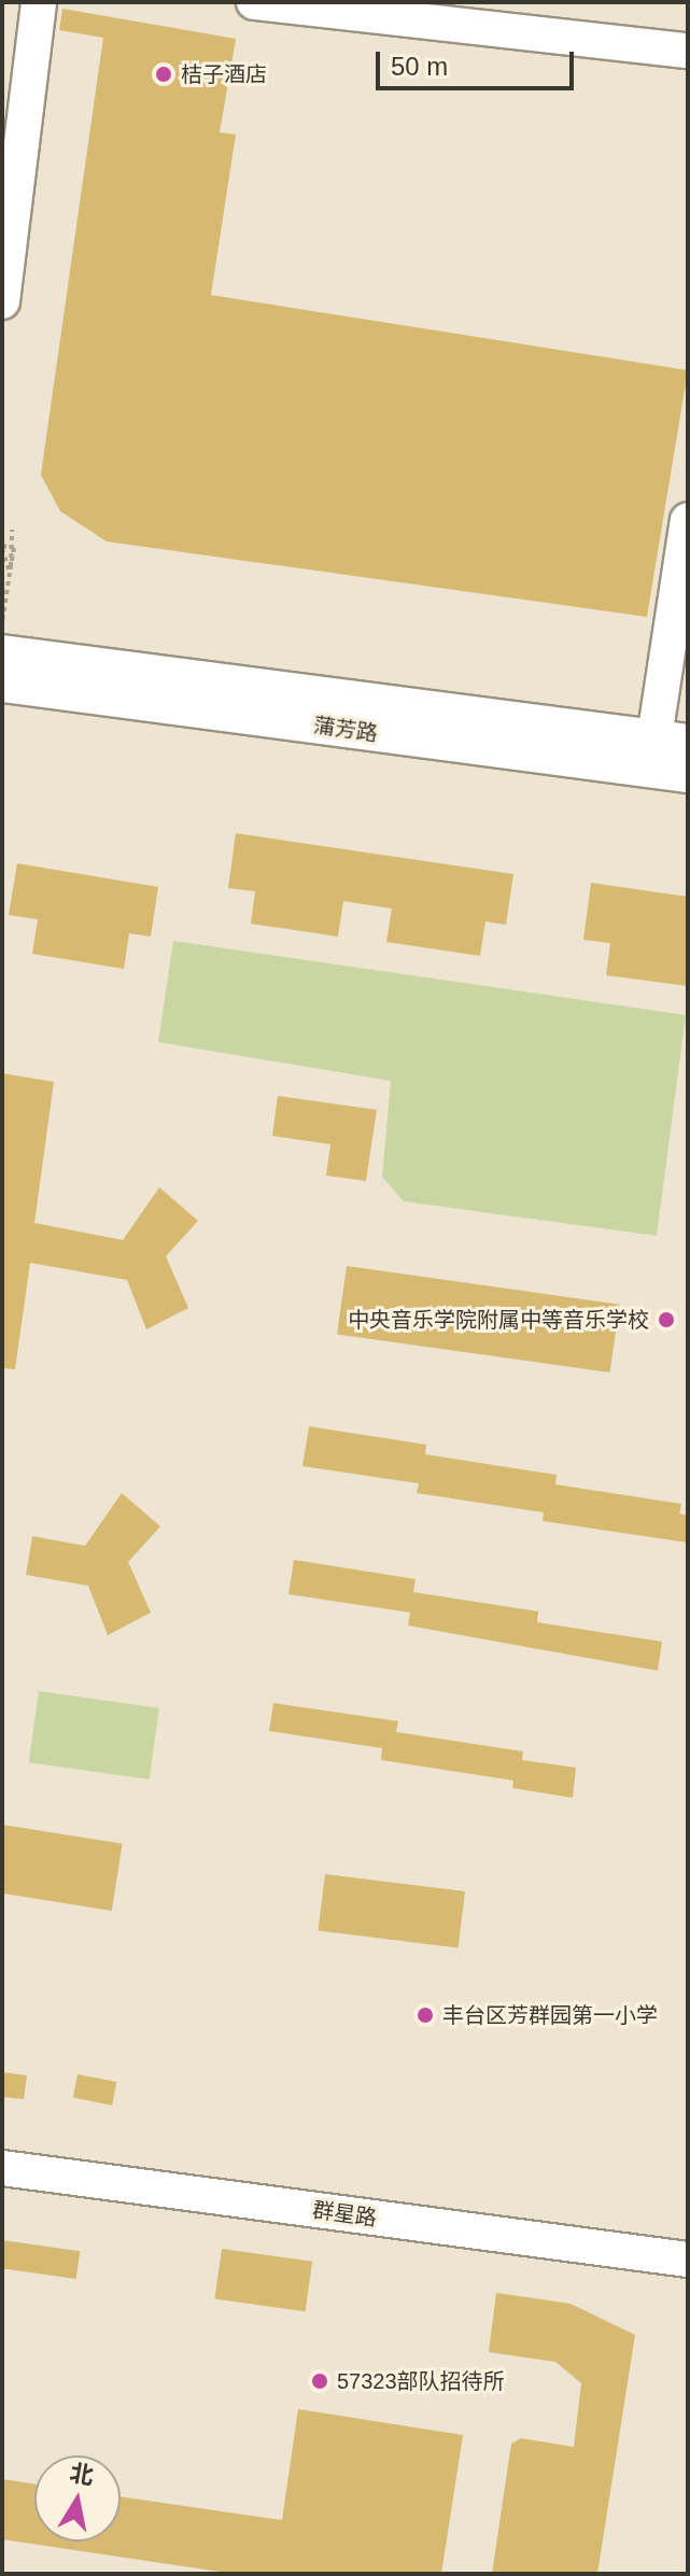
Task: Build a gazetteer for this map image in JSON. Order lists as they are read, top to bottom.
{
  "streets": {
    "street": ["蒲芳路", "群星路"]
  },
  "places": [
    "桔子酒店",
    "中央音乐学院附属中等音乐学校",
    "丰台区芳群园第一小学",
    "57323部队招待所"
  ],
  "scale_bar": "50 m",
  "north": "top"
}
